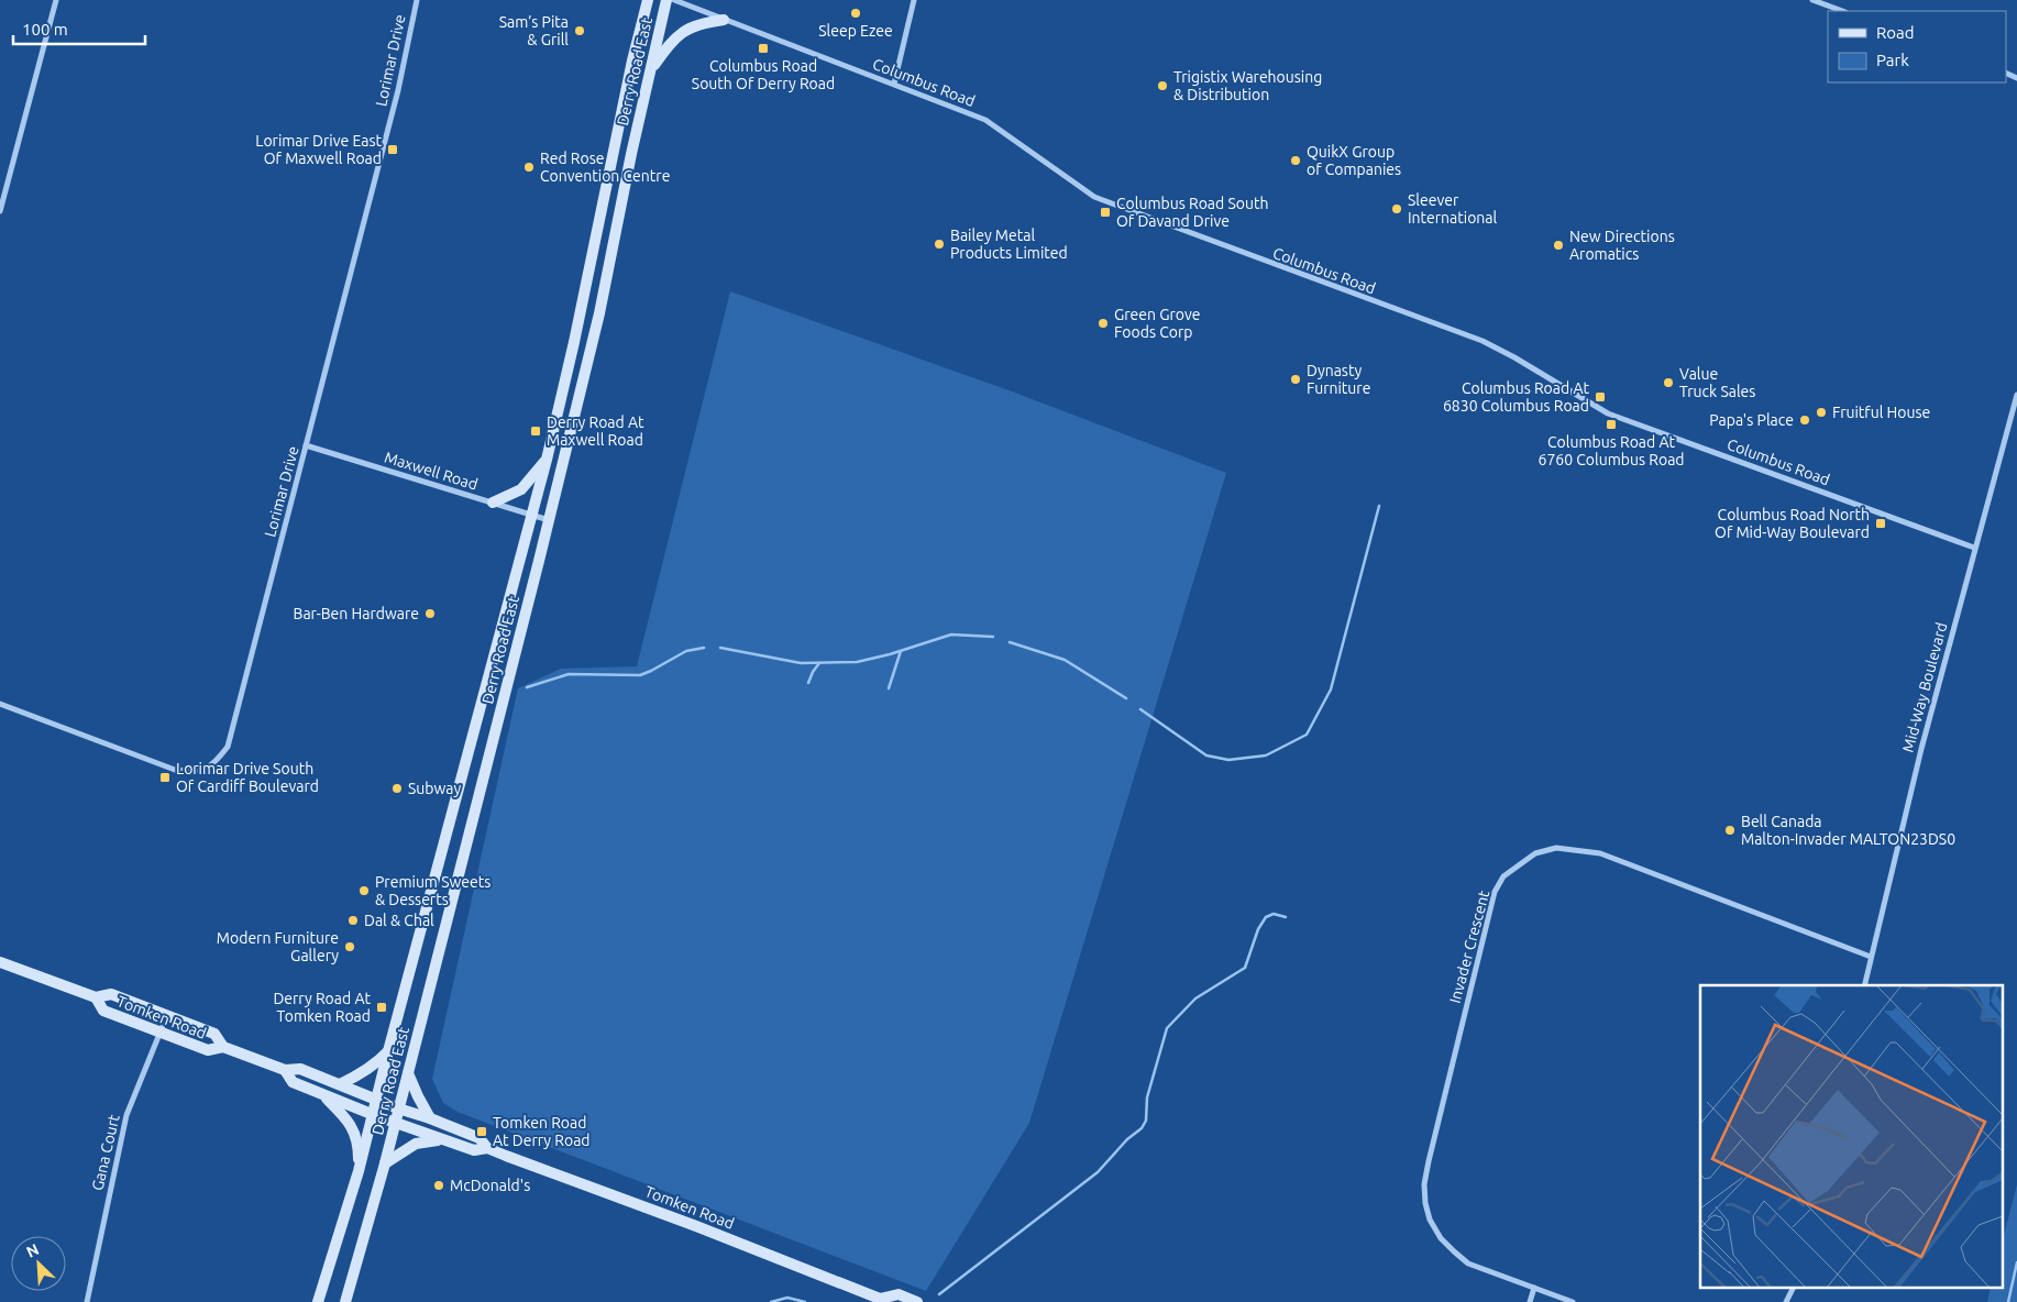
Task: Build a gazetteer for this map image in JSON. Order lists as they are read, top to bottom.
{
  "streets": {
    "main road": ["Derry Road East", "Tomken Road"],
    "street": [
      "Lorimar Drive",
      "Columbus Road",
      "Maxwell Road",
      "Mid-Way Boulevard",
      "Invader Crescent",
      "Gana Court"
    ]
  },
  "crossings": [
    ["Lorimar Drive", "Maxwell Road"],
    ["Derry Road East", "Maxwell Road"],
    ["Derry Road East", "Tomken Road"],
    ["Columbus Road", "Mid-Way Boulevard"],
    ["Mid-Way Boulevard", "Invader Crescent"],
    ["Tomken Road", "Gana Court"]
  ],
  "places": {
    "other": [
      "Sleep Ezee",
      "Sam’s Pita & Grill",
      "Trigistix Warehousing & Distribution",
      "QuikX Group of Companies",
      "Red Rose Convention Centre",
      "Sleever International",
      "Bailey Metal Products Limited",
      "New Directions Aromatics",
      "Green Grove Foods Corp",
      "Dynasty Furniture",
      "Value Truck Sales",
      "Fruitful House",
      "Papa's Place",
      "Bar-Ben Hardware",
      "Subway",
      "Bell Canada Malton-Invader MALTON23DS0",
      "Premium Sweets & Desserts",
      "Dal & Chal",
      "Modern Furniture Gallery",
      "McDonald's"
    ],
    "transit": [
      "Columbus Road South Of Derry Road",
      "Lorimar Drive East Of Maxwell Road",
      "Columbus Road South Of Davand Drive",
      "Columbus Road At 6830 Columbus Road",
      "Columbus Road At 6760 Columbus Road",
      "Derry Road At Maxwell Road",
      "Columbus Road North Of Mid-Way Boulevard",
      "Lorimar Drive South Of Cardiff Boulevard",
      "Derry Road At Tomken Road",
      "Tomken Road At Derry Road"
    ]
  },
  "legend": ["Road", "Park"],
  "scale_bar": "100 m",
  "north": "top left"
}
